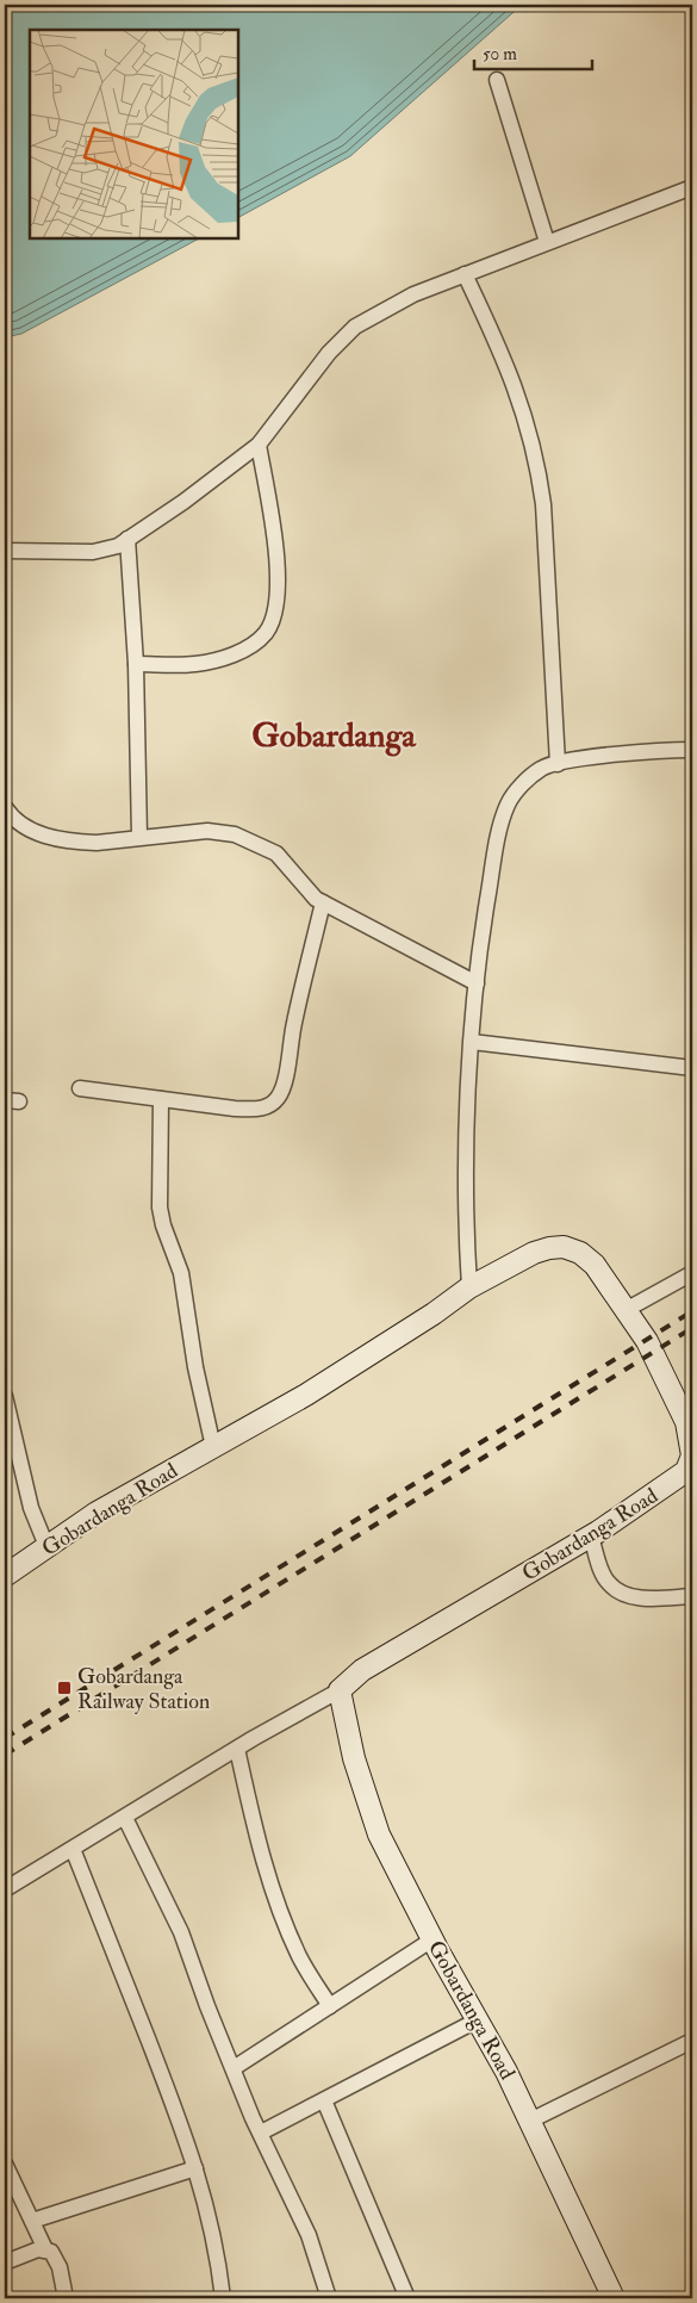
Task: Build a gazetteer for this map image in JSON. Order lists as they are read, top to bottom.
{
  "streets": {
    "main road": ["Gobardanga Road"]
  },
  "districts": ["Gobardanga"],
  "places": {
    "transit": ["Gobardanga Railway Station"]
  },
  "scale_bar": "50 m"
}
